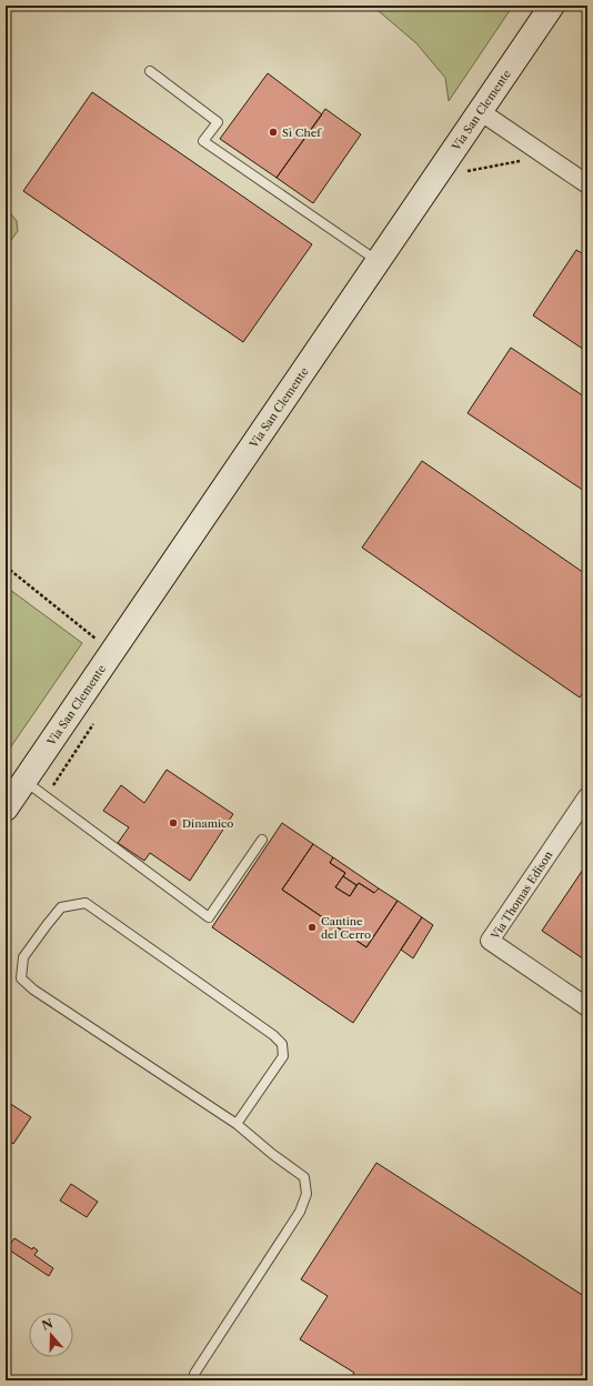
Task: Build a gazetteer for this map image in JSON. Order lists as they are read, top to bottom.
{
  "streets": {
    "main road": ["Via San Clemente"],
    "street": ["Via Thomas Edison"]
  },
  "places": ["Sì Chef", "Dinamico", "Cantine del Cerro"],
  "north": "top"
}
